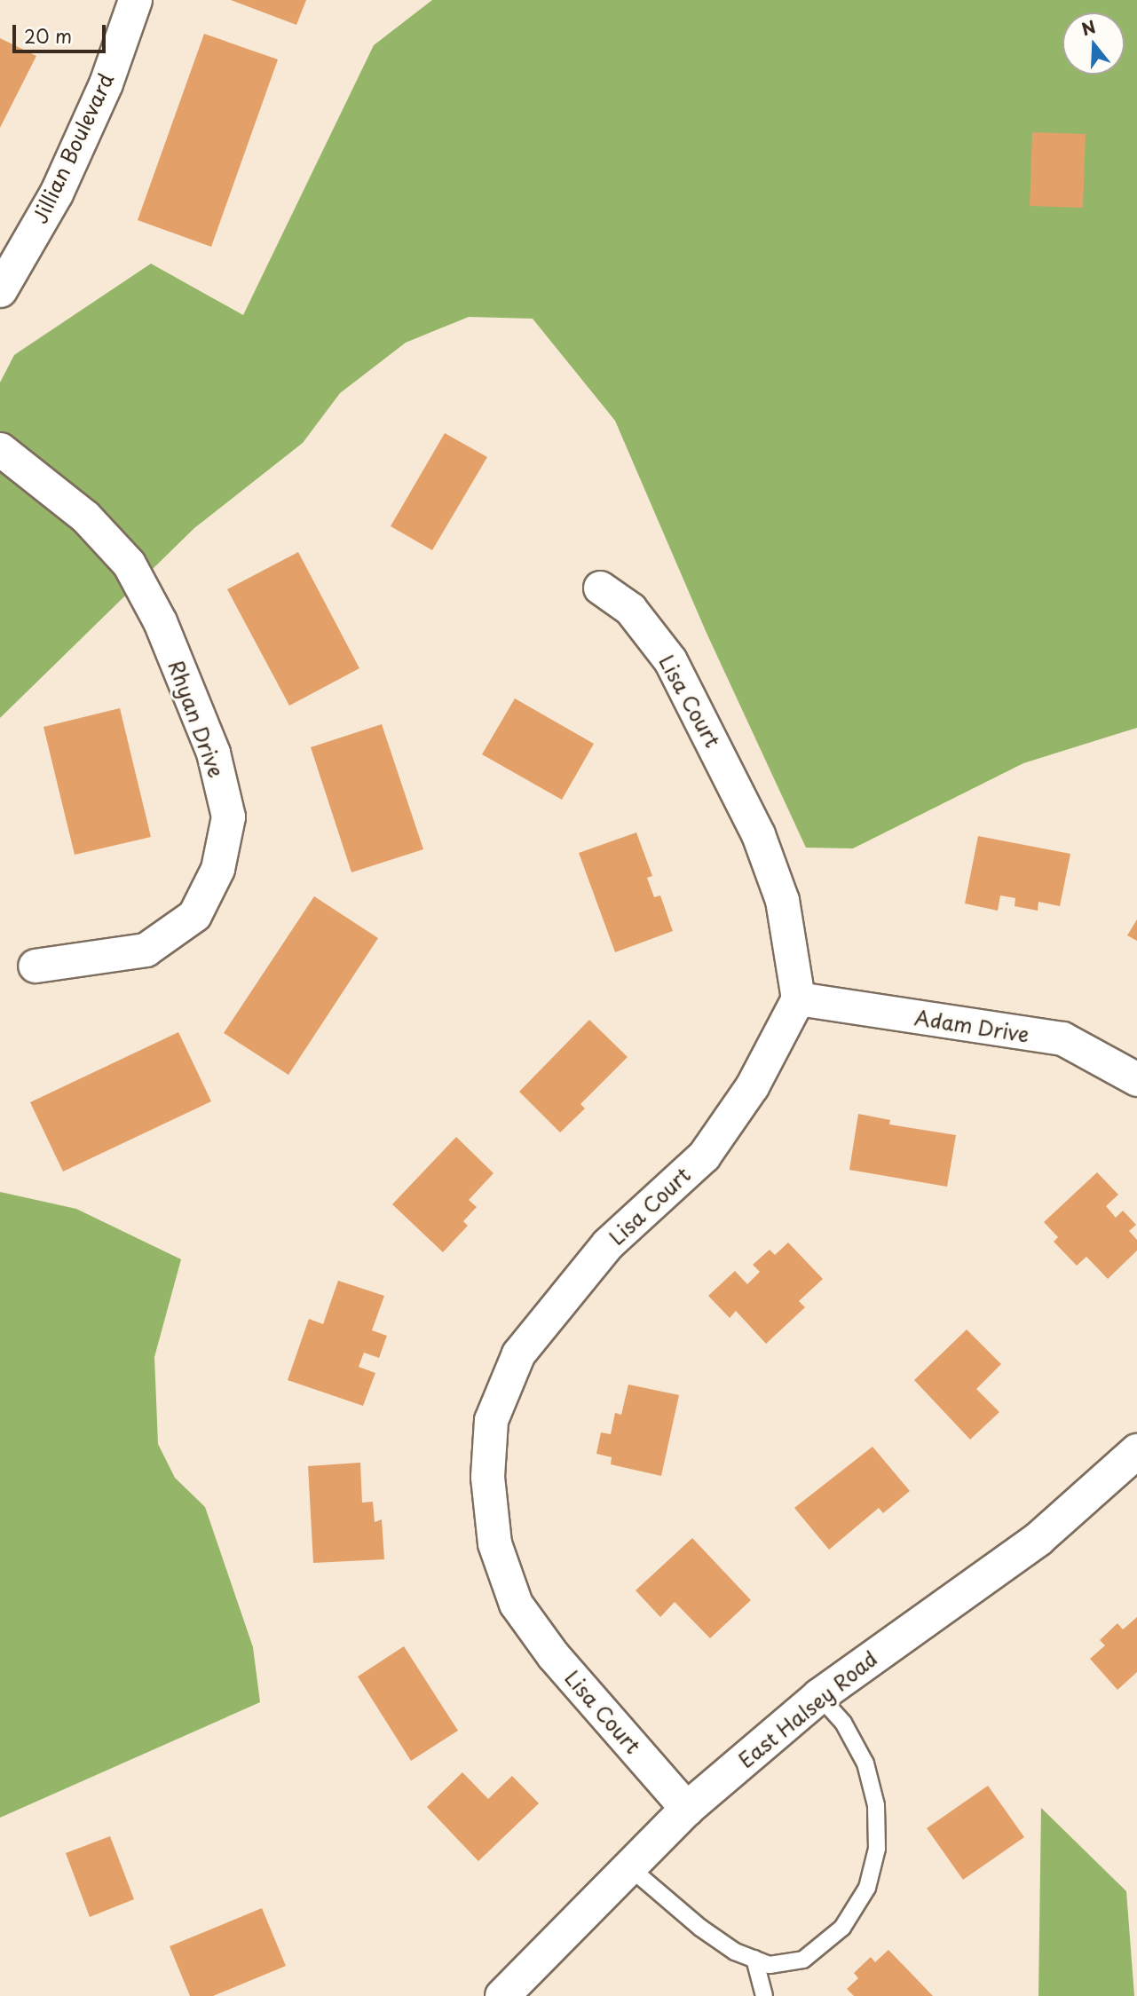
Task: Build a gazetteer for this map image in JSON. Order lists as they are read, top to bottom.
{
  "streets": {
    "street": [
      "Jillian Boulevard",
      "Lisa Court",
      "Rhyan Drive",
      "Adam Drive",
      "East Halsey Road"
    ]
  },
  "crossings": [
    ["Lisa Court", "Adam Drive"],
    ["Lisa Court", "East Halsey Road"]
  ],
  "scale_bar": "20 m",
  "north": "top"
}
